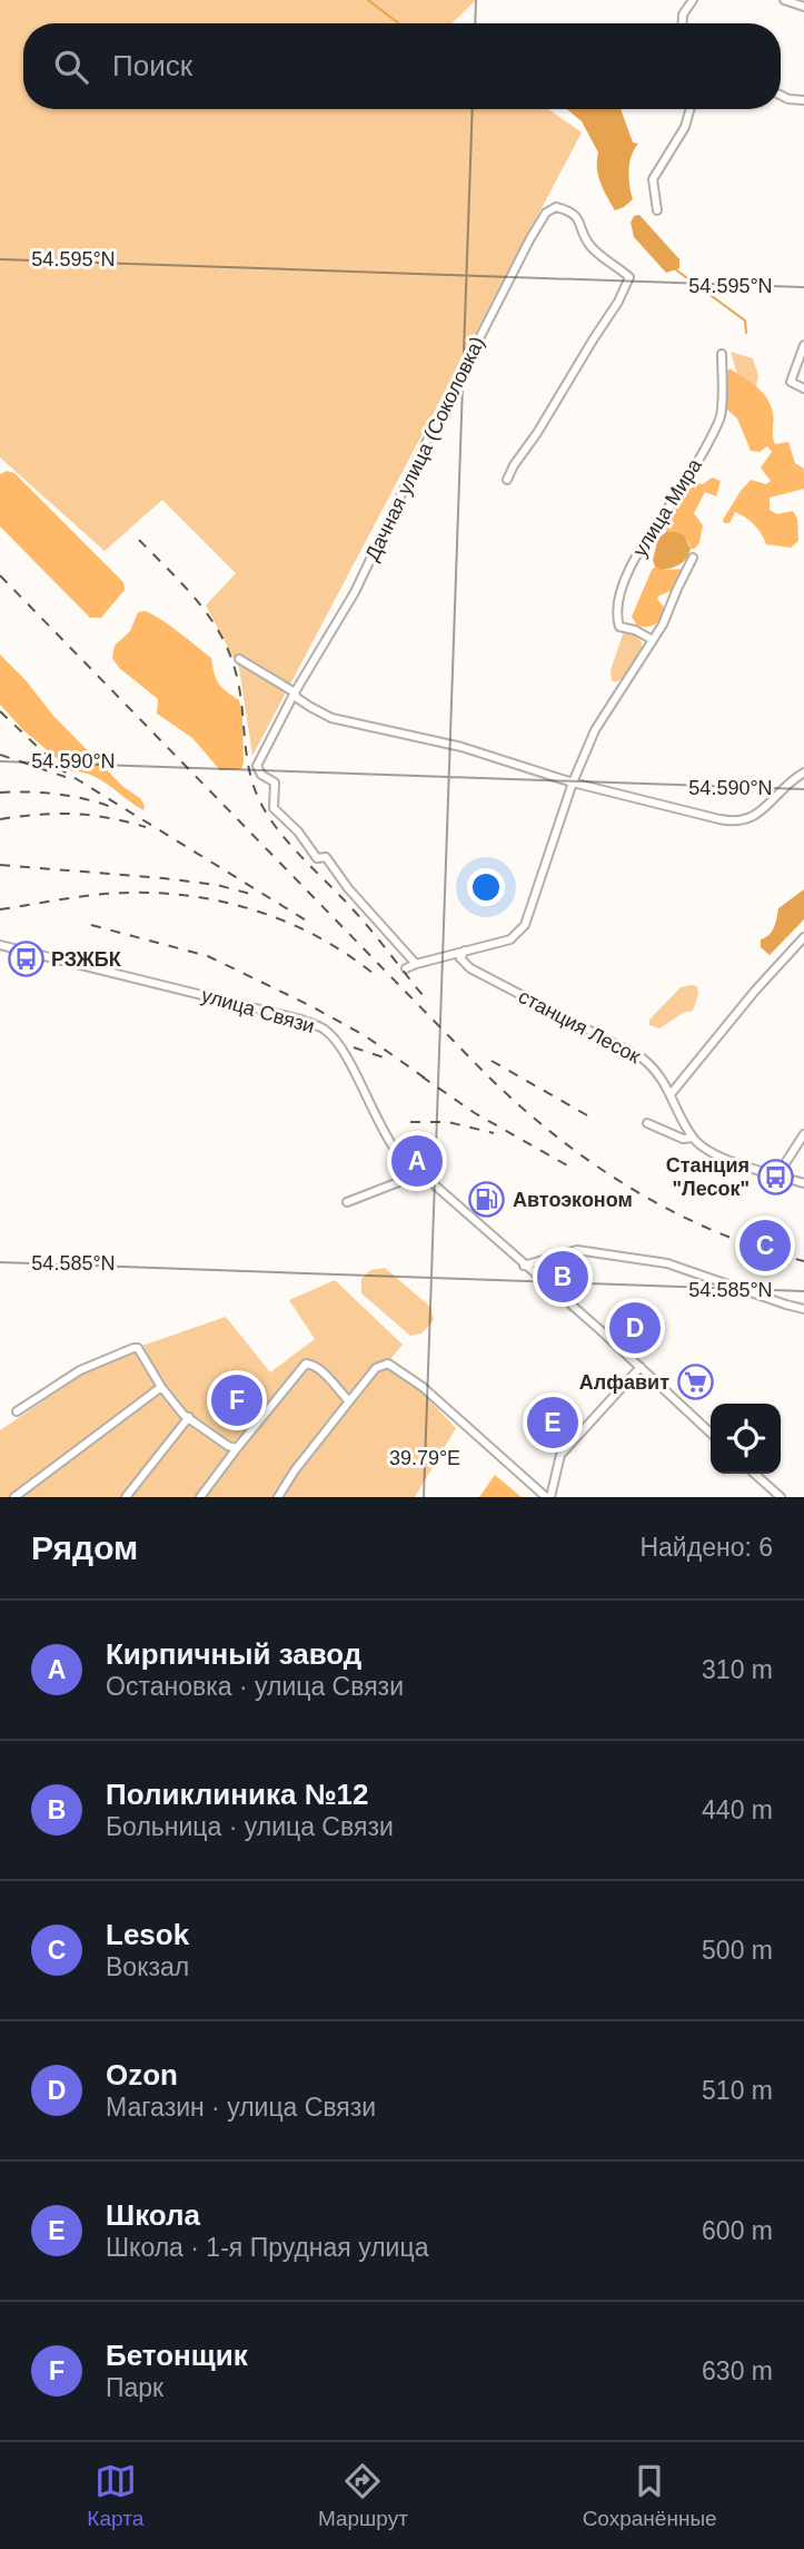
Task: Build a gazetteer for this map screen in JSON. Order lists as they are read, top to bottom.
{
  "streets": {
    "street": [
      "Дачная улица (Соколовка)",
      "улица Мира",
      "улица Связи",
      "станция Лесок"
    ]
  },
  "places": {
    "bus stop": ["РЗЖБК", "Станция \"Лесок\""],
    "fuel station": ["Автоэконом"],
    "supermarket": ["Алфавит"]
  },
  "page": {
    "search": "Поиск",
    "pins": [
      "A",
      "C",
      "B",
      "D",
      "F",
      "E"
    ],
    "heading": ["Рядом", "Найдено: 6"],
    "list": [
      {
        "mark": "A",
        "name": "Кирпичный завод",
        "note": "Остановка · улица Связи",
        "value": "310 m"
      },
      {
        "mark": "B",
        "name": "Поликлиника №12",
        "note": "Больница · улица Связи",
        "value": "440 m"
      },
      {
        "mark": "C",
        "name": "Lesok",
        "note": "Вокзал",
        "value": "500 m"
      },
      {
        "mark": "D",
        "name": "Ozon",
        "note": "Магазин · улица Связи",
        "value": "510 m"
      },
      {
        "mark": "E",
        "name": "Школа",
        "note": "Школа · 1-я Прудная улица",
        "value": "600 m"
      },
      {
        "mark": "F",
        "name": "Бетонщик",
        "note": "Парк",
        "value": "630 m"
      }
    ],
    "nav": ["Карта", "Маршрут", "Сохранённые"]
  },
  "coordinates": [
    "54.595°N",
    "54.590°N",
    "54.585°N",
    "39.79°E"
  ]
}
